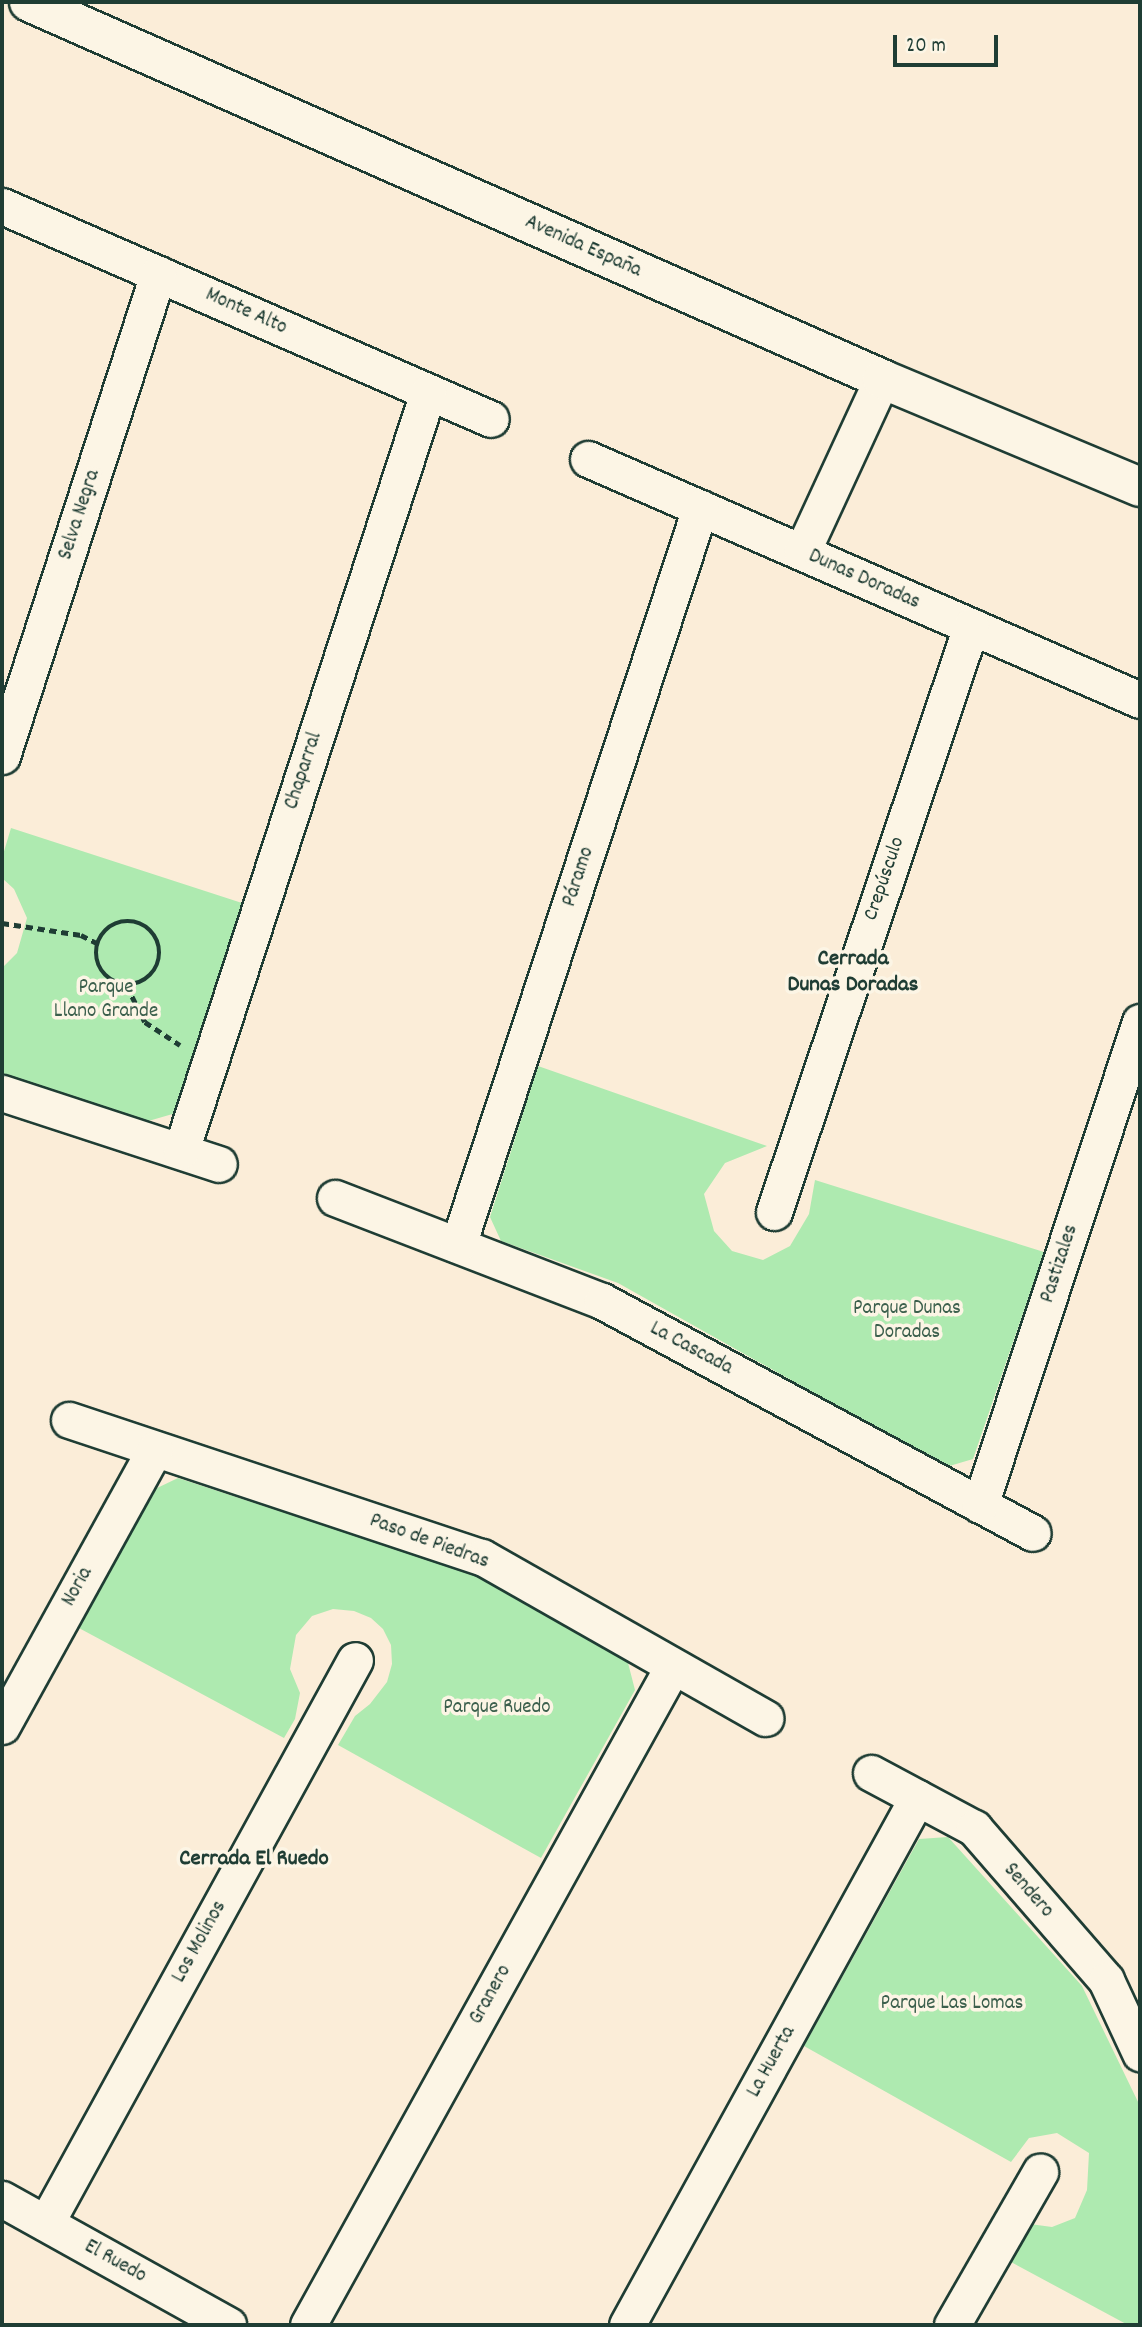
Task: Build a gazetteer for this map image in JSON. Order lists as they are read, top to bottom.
{
  "streets": {
    "main road": ["Avenida España"],
    "street": [
      "Monte Alto",
      "Selva Negra",
      "Dunas Doradas",
      "Chaparral",
      "Páramo",
      "Crepúsculo",
      "Pastizales",
      "La Cascada",
      "Paso de Piedras",
      "Noria",
      "Sendero",
      "Los Molinos",
      "Granero",
      "La Huerta",
      "El Ruedo"
    ]
  },
  "crossings": [
    ["Monte Alto", "Selva Negra"],
    ["Monte Alto", "Chaparral"],
    ["Dunas Doradas", "Páramo"],
    ["Dunas Doradas", "Crepúsculo"],
    ["Páramo", "La Cascada"],
    ["Pastizales", "La Cascada"],
    ["Paso de Piedras", "Noria"],
    ["Paso de Piedras", "Granero"],
    ["Sendero", "La Huerta"],
    ["Los Molinos", "El Ruedo"]
  ],
  "districts": ["Cerrada Dunas Doradas", "Cerrada El Ruedo"],
  "parks": [
    "Parque Llano Grande",
    "Parque Dunas Doradas",
    "Parque Ruedo",
    "Parque Las Lomas"
  ],
  "scale_bar": "20 m"
}
